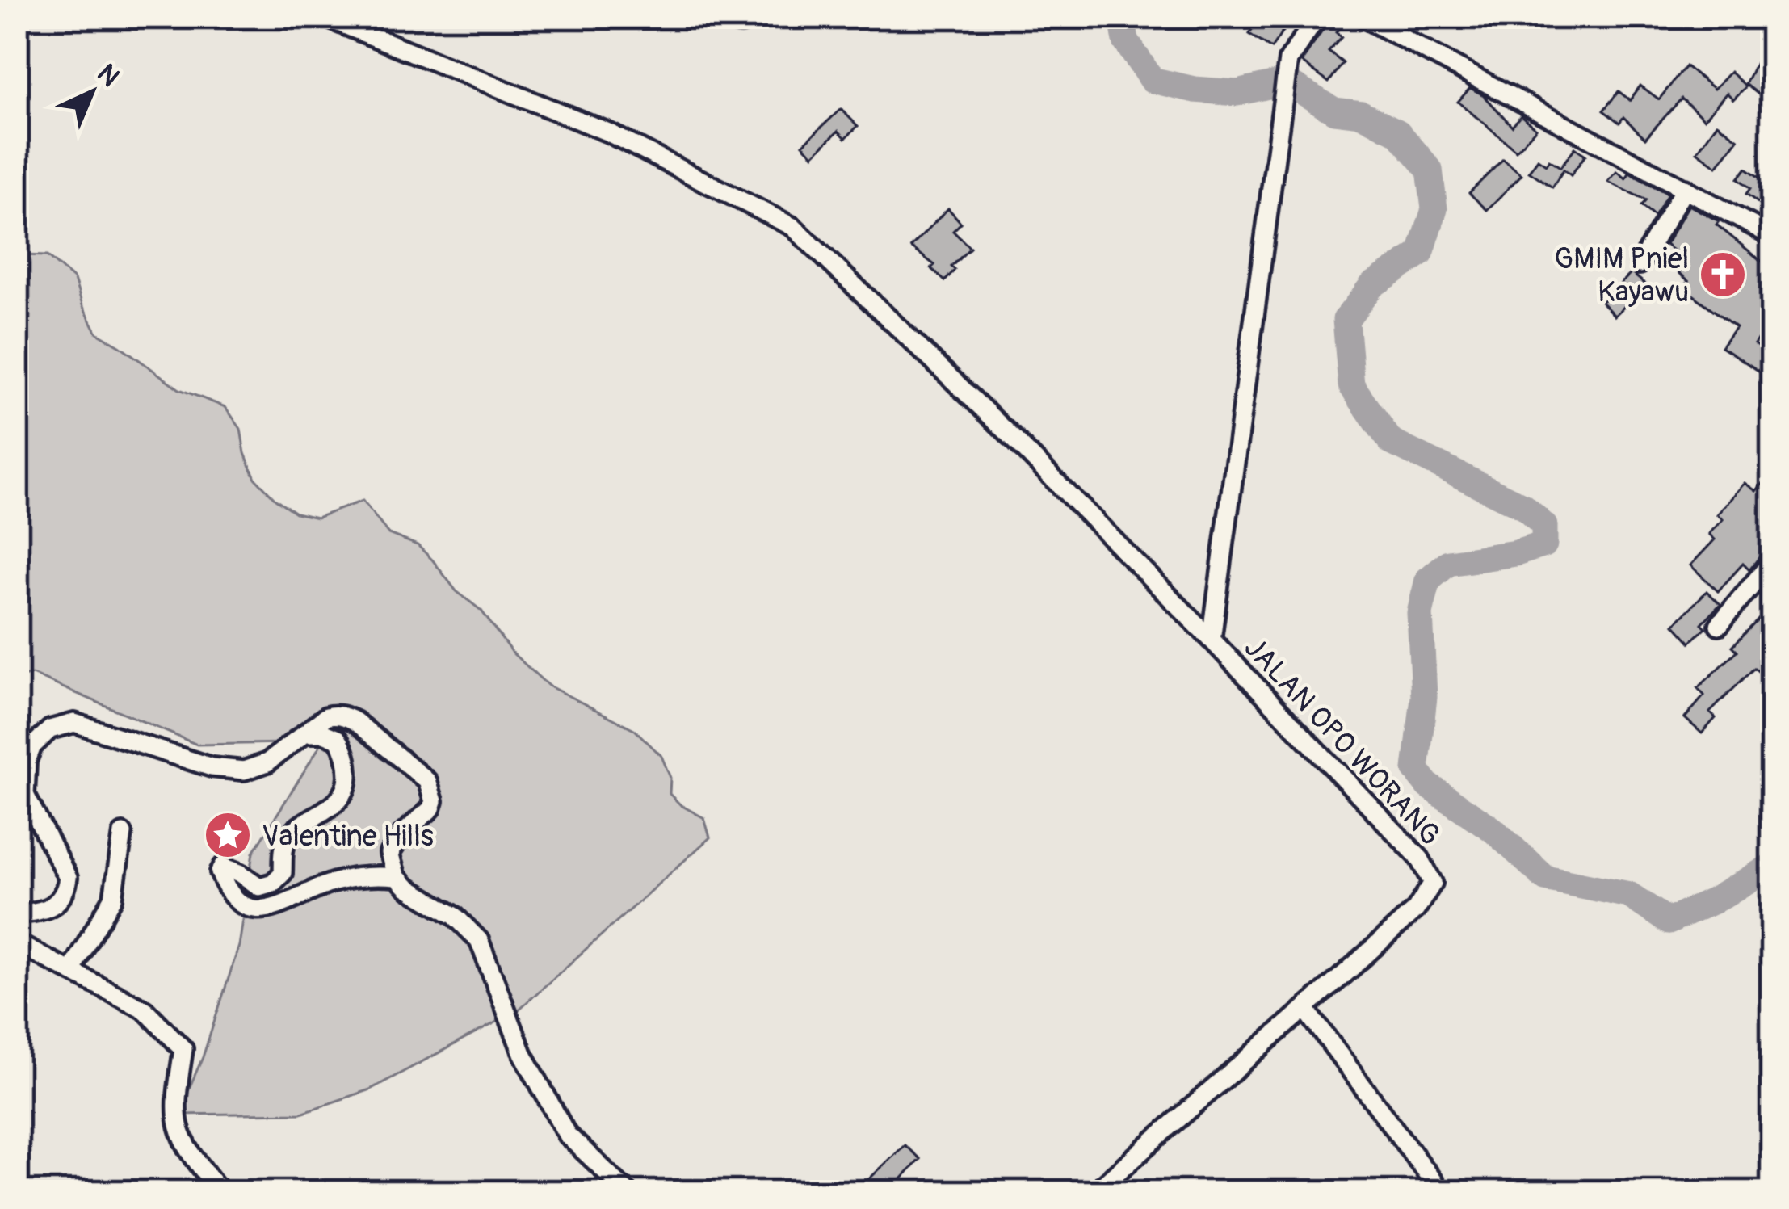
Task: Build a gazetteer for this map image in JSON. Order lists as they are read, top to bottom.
{
  "streets": {
    "street": ["JALAN OPO WORANG"]
  },
  "places": {
    "church": ["GMIM Pniel Kayawu"],
    "place": ["Valentine Hills"]
  },
  "north": "top right"
}
